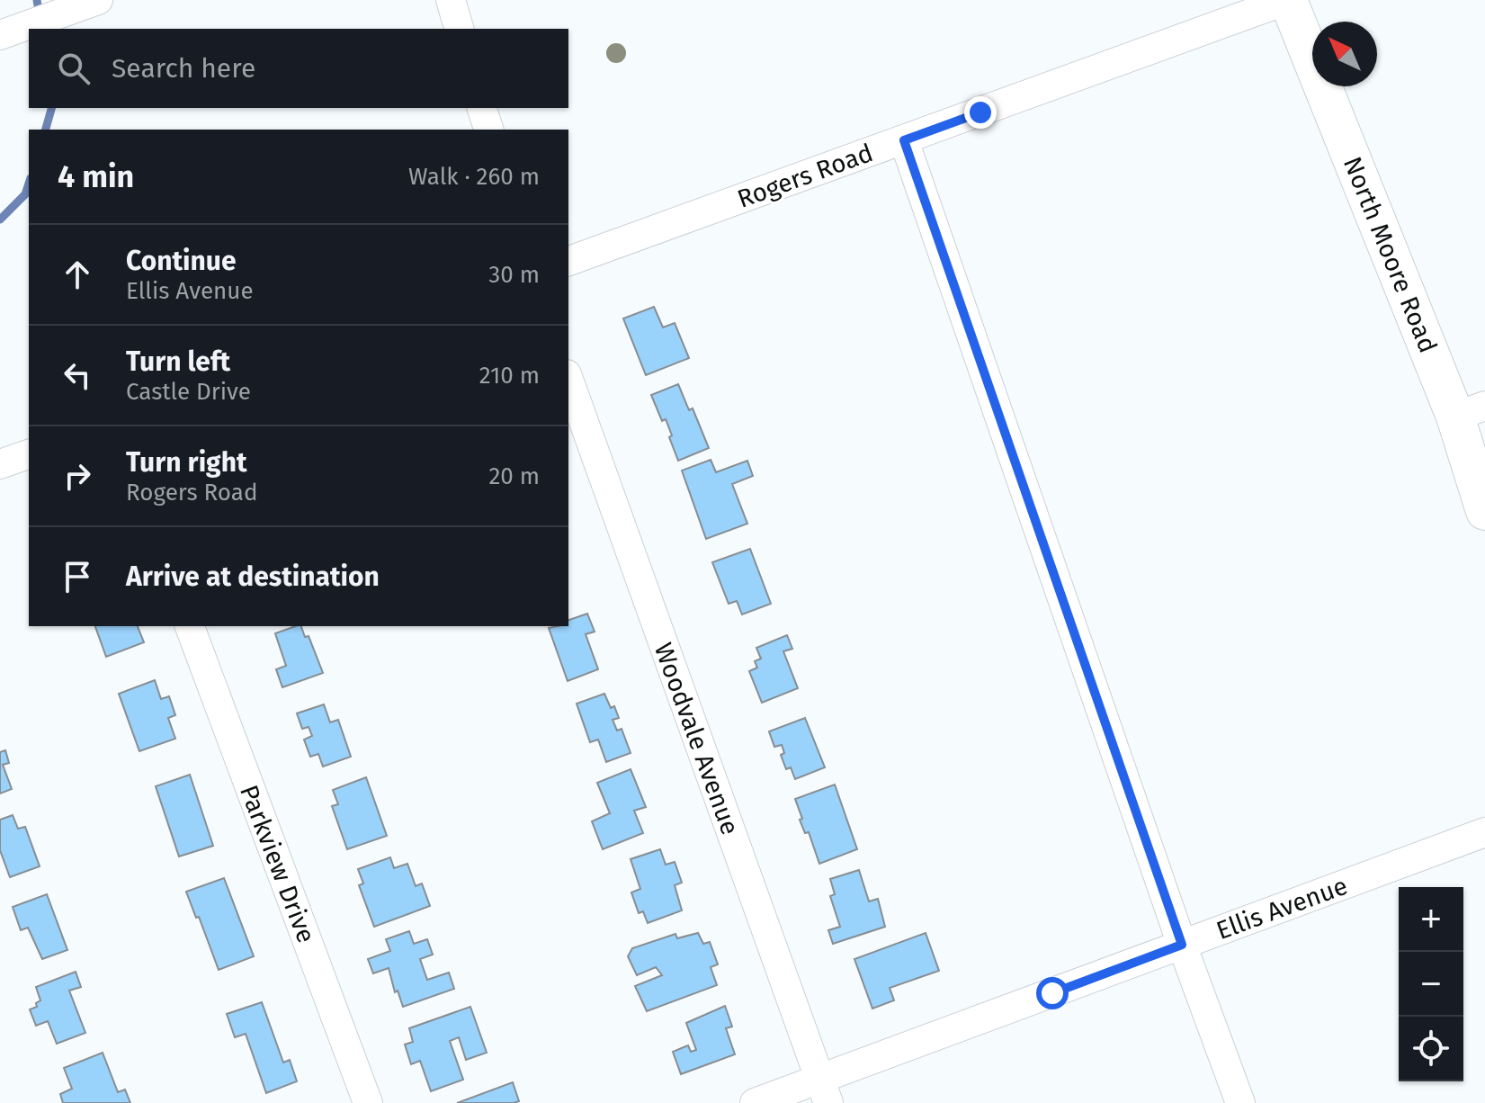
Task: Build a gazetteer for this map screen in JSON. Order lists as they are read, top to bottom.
{
  "streets": {
    "main road": ["North Moore Road"],
    "street": [
      "Rogers Road",
      "Woodvale Avenue",
      "Parkview Drive",
      "Ellis Avenue"
    ]
  },
  "crossings": [
    ["Rogers Road", "North Moore Road"],
    ["Woodvale Avenue", "Ellis Avenue"]
  ],
  "north": "top left",
  "page": {
    "search": "Search here",
    "heading": ["4 min", "Walk · 260 m"],
    "list": [
      ["Continue", "Ellis Avenue", "30 m"],
      ["Turn left", "Castle Drive", "210 m"],
      ["Turn right", "Rogers Road", "20 m"],
      "Arrive at destination"
    ],
    "map_buttons": ["+", "−"]
  }
}
